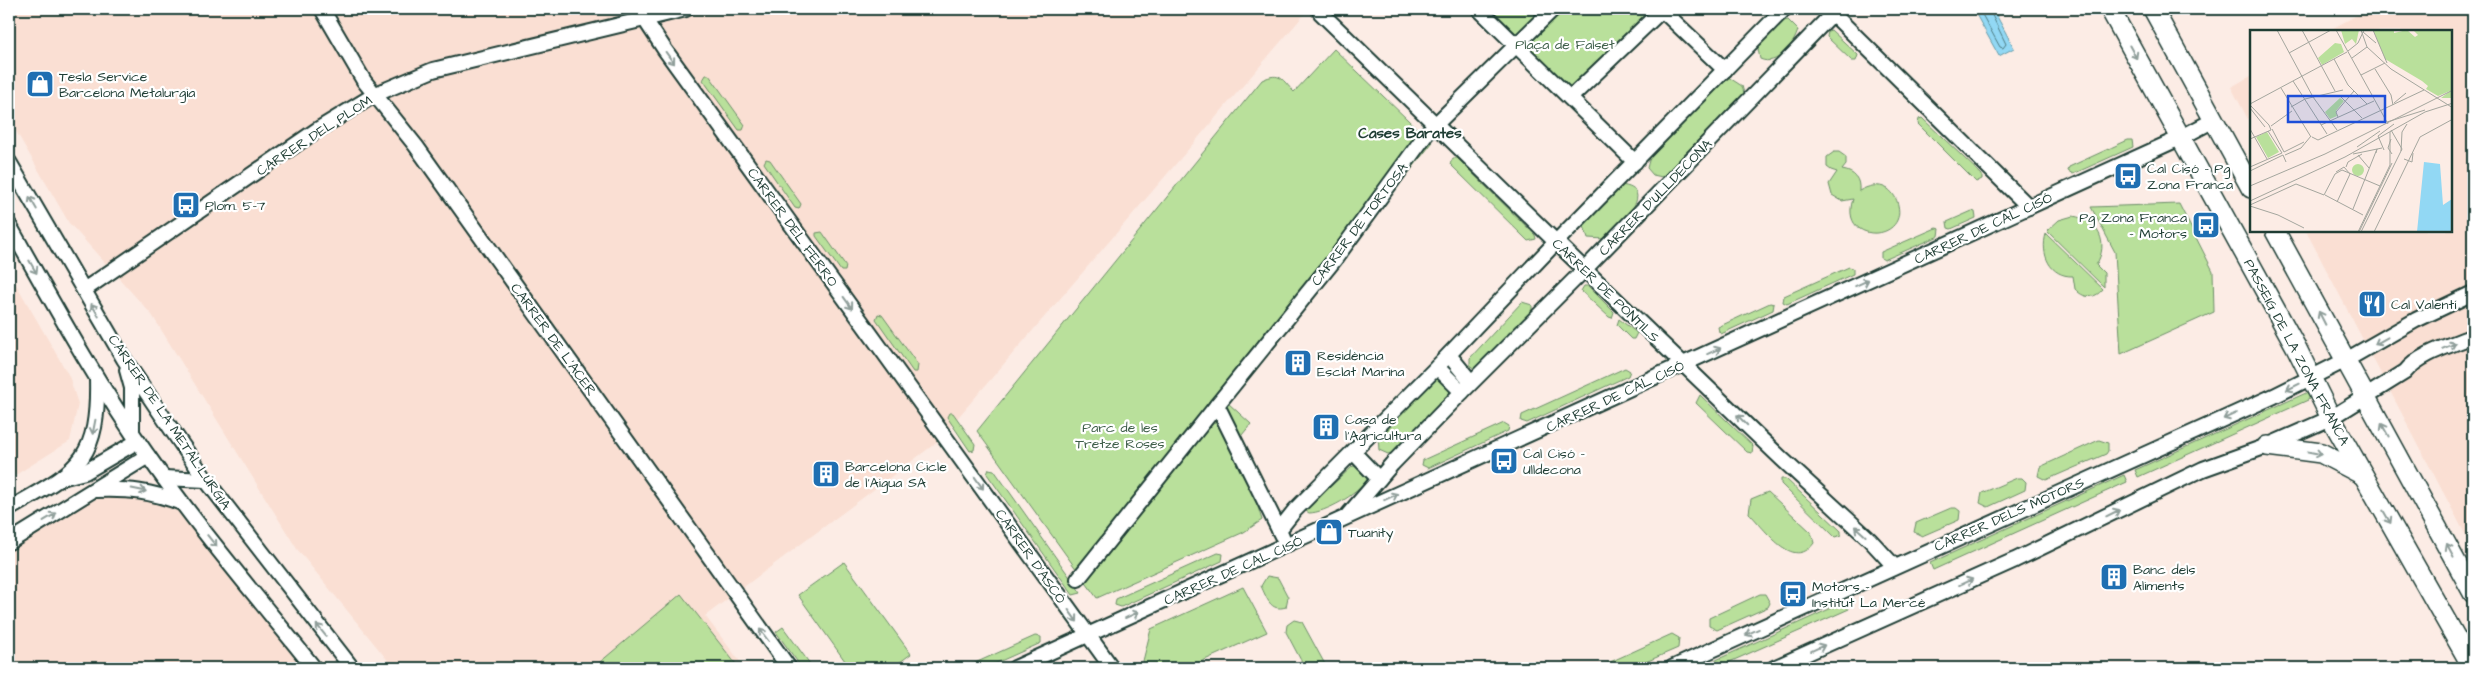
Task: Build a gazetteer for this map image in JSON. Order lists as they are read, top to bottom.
{
  "streets": {
    "main road": ["PASSEIG DE LA ZONA FRANCA"],
    "street": [
      "CARRER DEL PLOM",
      "CARRER D'ULLDECONA",
      "CARRER DE TORTOSA",
      "CARRER DEL FERRO",
      "CARRER DE CAL CISÓ",
      "CARRER DE PONTILS",
      "CARRER DE L'ACER",
      "CARRER DE LA METAL·LÚRGIA",
      "CARRER DELS MOTORS",
      "CARRER D'ASCÓ"
    ]
  },
  "crossings": [
    ["CARRER DEL PLOM", "CARRER DEL FERRO"],
    ["CARRER DEL PLOM", "CARRER DE L'ACER"],
    ["CARRER DEL PLOM", "CARRER DE LA METAL·LÚRGIA"],
    ["CARRER D'ULLDECONA", "CARRER DE CAL CISÓ"],
    ["CARRER D'ULLDECONA", "CARRER DE PONTILS"],
    ["CARRER DE TORTOSA", "CARRER DE PONTILS"],
    ["CARRER DEL FERRO", "CARRER D'ASCÓ"],
    ["CARRER DE CAL CISÓ", "CARRER DE PONTILS"],
    ["CARRER DE CAL CISÓ", "PASSEIG DE LA ZONA FRANCA"],
    ["CARRER DE CAL CISÓ", "CARRER D'ASCÓ"],
    ["CARRER DE PONTILS", "CARRER DELS MOTORS"],
    ["PASSEIG DE LA ZONA FRANCA", "CARRER DELS MOTORS"]
  ],
  "one_way": [
    "CARRER DEL FERRO",
    "CARRER DE CAL CISÓ",
    "CARRER DE PONTILS",
    "CARRER DE L'ACER",
    "CARRER D'ASCÓ"
  ],
  "districts": ["Cases Barates"],
  "parks": ["Plaça de Falset", "Parc de les Tretze Roses"],
  "places": {
    "shop": ["Tesla Service Barcelona Metalurgia", "Tuanity"],
    "bus stop": [
      "Cal Cisó - Pg Zona Franca",
      "Plom. 5-7",
      "Pg Zona Franca - Motors",
      "Cal Cisó - Ulldecona",
      "Motors - Institut La Mercè"
    ],
    "restaurant": ["Cal Valentí"],
    "building": [
      "Residència Esclat Marina",
      "Casa de l'Agricultura",
      "Barcelona Cicle de l'Aigua SA",
      "Banc dels Aliments"
    ]
  }
}
